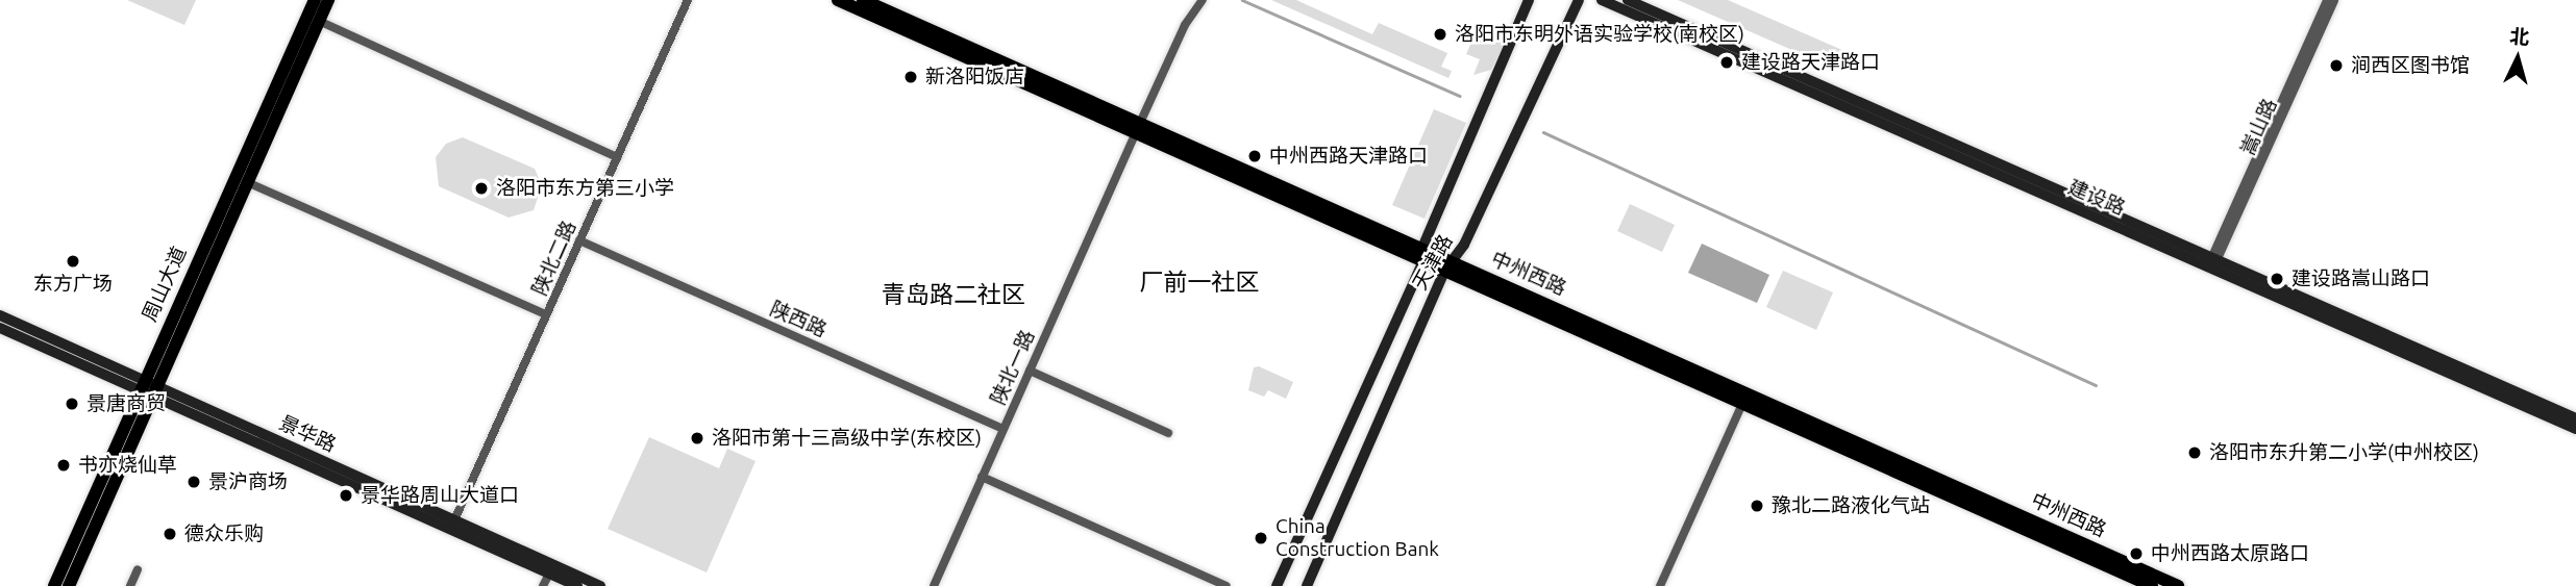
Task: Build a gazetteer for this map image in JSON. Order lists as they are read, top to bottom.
{
  "streets": {
    "main road": [
      "建设路",
      "天津路",
      "中州西路",
      "周山大道",
      "景华路"
    ],
    "street": [
      "嵩山路",
      "陕北二路",
      "陕西路",
      "陕北一路"
    ]
  },
  "crossings": [
    ["嵩山路", "建设路"],
    ["陕北二路", "陕西路"],
    ["陕北二路", "景华路"],
    ["天津路", "中州西路"],
    ["中州西路", "陕北一路"],
    ["周山大道", "景华路"],
    ["陕西路", "陕北一路"]
  ],
  "districts": ["厂前一社区", "青岛路二社区"],
  "places": [
    "洛阳市东明外语实验学校(南校区)",
    "建设路天津路口",
    "涧西区图书馆",
    "新洛阳饭店",
    "中州西路天津路口",
    "洛阳市东方第三小学",
    "东方广场",
    "建设路嵩山路口",
    "景唐商贸",
    "洛阳市第十三高级中学(东校区)",
    "洛阳市东升第二小学(中州校区)",
    "书亦烧仙草",
    "景沪商场",
    "景华路周山大道口",
    "豫北二路液化气站",
    "德众乐购",
    "China Construction Bank",
    "中州西路太原路口"
  ],
  "north": "top"
}
